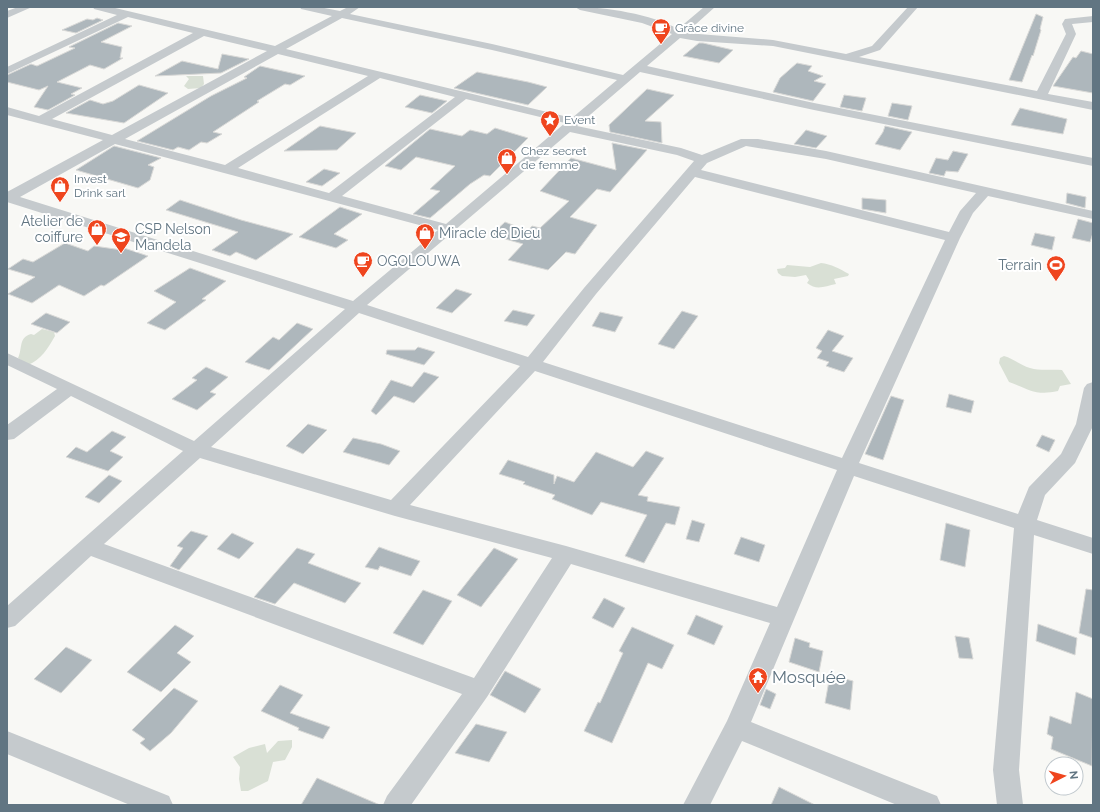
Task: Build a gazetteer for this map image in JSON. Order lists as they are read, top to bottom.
{
  "places": {
    "cafe": ["Grâce divine", "OGOLOUWA"],
    "place": ["Event"],
    "shop": [
      "Chez secret de femme",
      "Invest Drink sarl",
      "Atelier de coiffure",
      "Miracle de Dieu"
    ],
    "school or university": ["CSP Nelson Mandela"],
    "sports": ["Terrain"],
    "temple": ["Mosquée"]
  },
  "north": "right"
}
